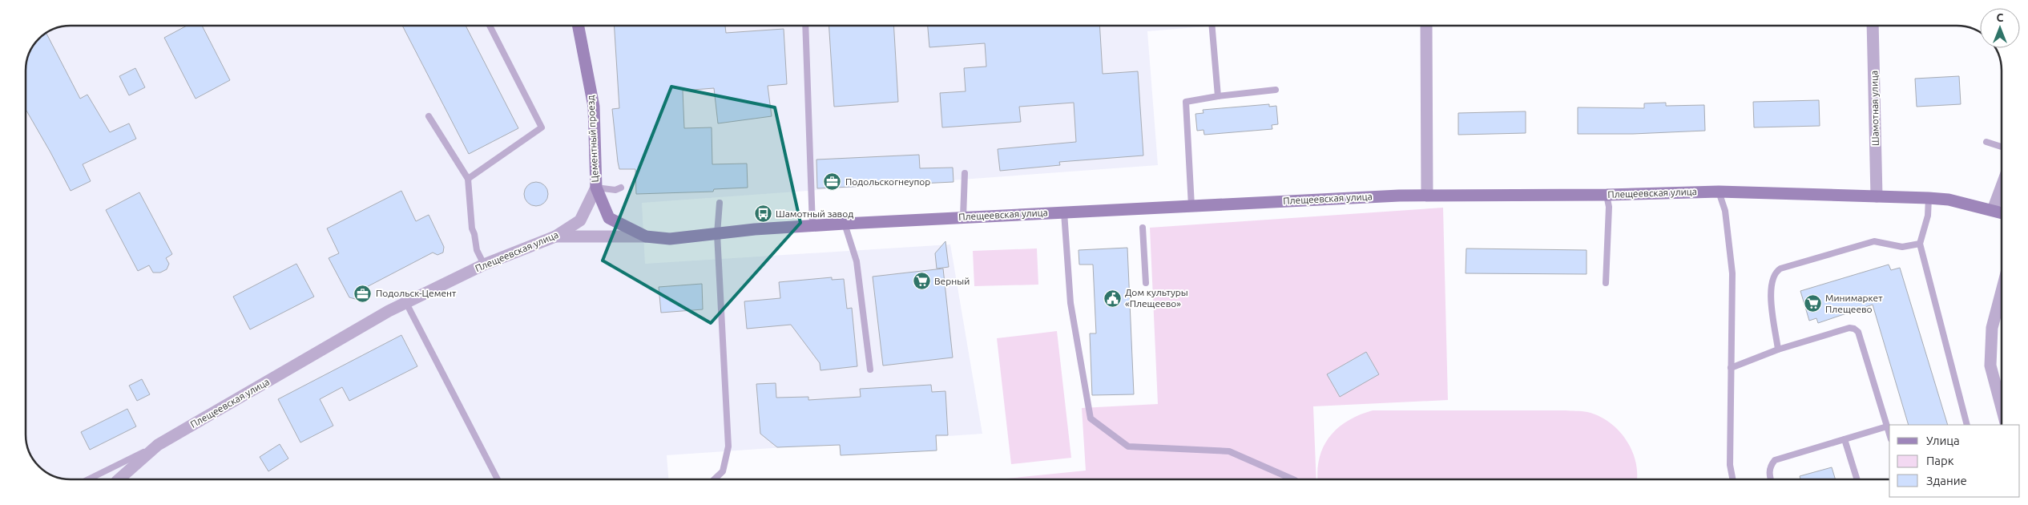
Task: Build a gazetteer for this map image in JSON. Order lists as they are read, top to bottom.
{
  "streets": {
    "street": ["Шамотная улица", "Цементный проезд", "Плещеевская улица"]
  },
  "crossings": [
    ["Шамотная улица", "Плещеевская улица"],
    ["Цементный проезд", "Плещеевская улица"]
  ],
  "places": {
    "office": ["Подольскогнеупор", "Подольск-Цемент"],
    "bus stop": ["Шамотный завод"],
    "supermarket": ["Верный", "Минимаркет Плещеево"],
    "public building": ["Дом культуры «Плещеево»"]
  },
  "legend": ["Улица", "Парк", "Здание"],
  "north": "top"
}
